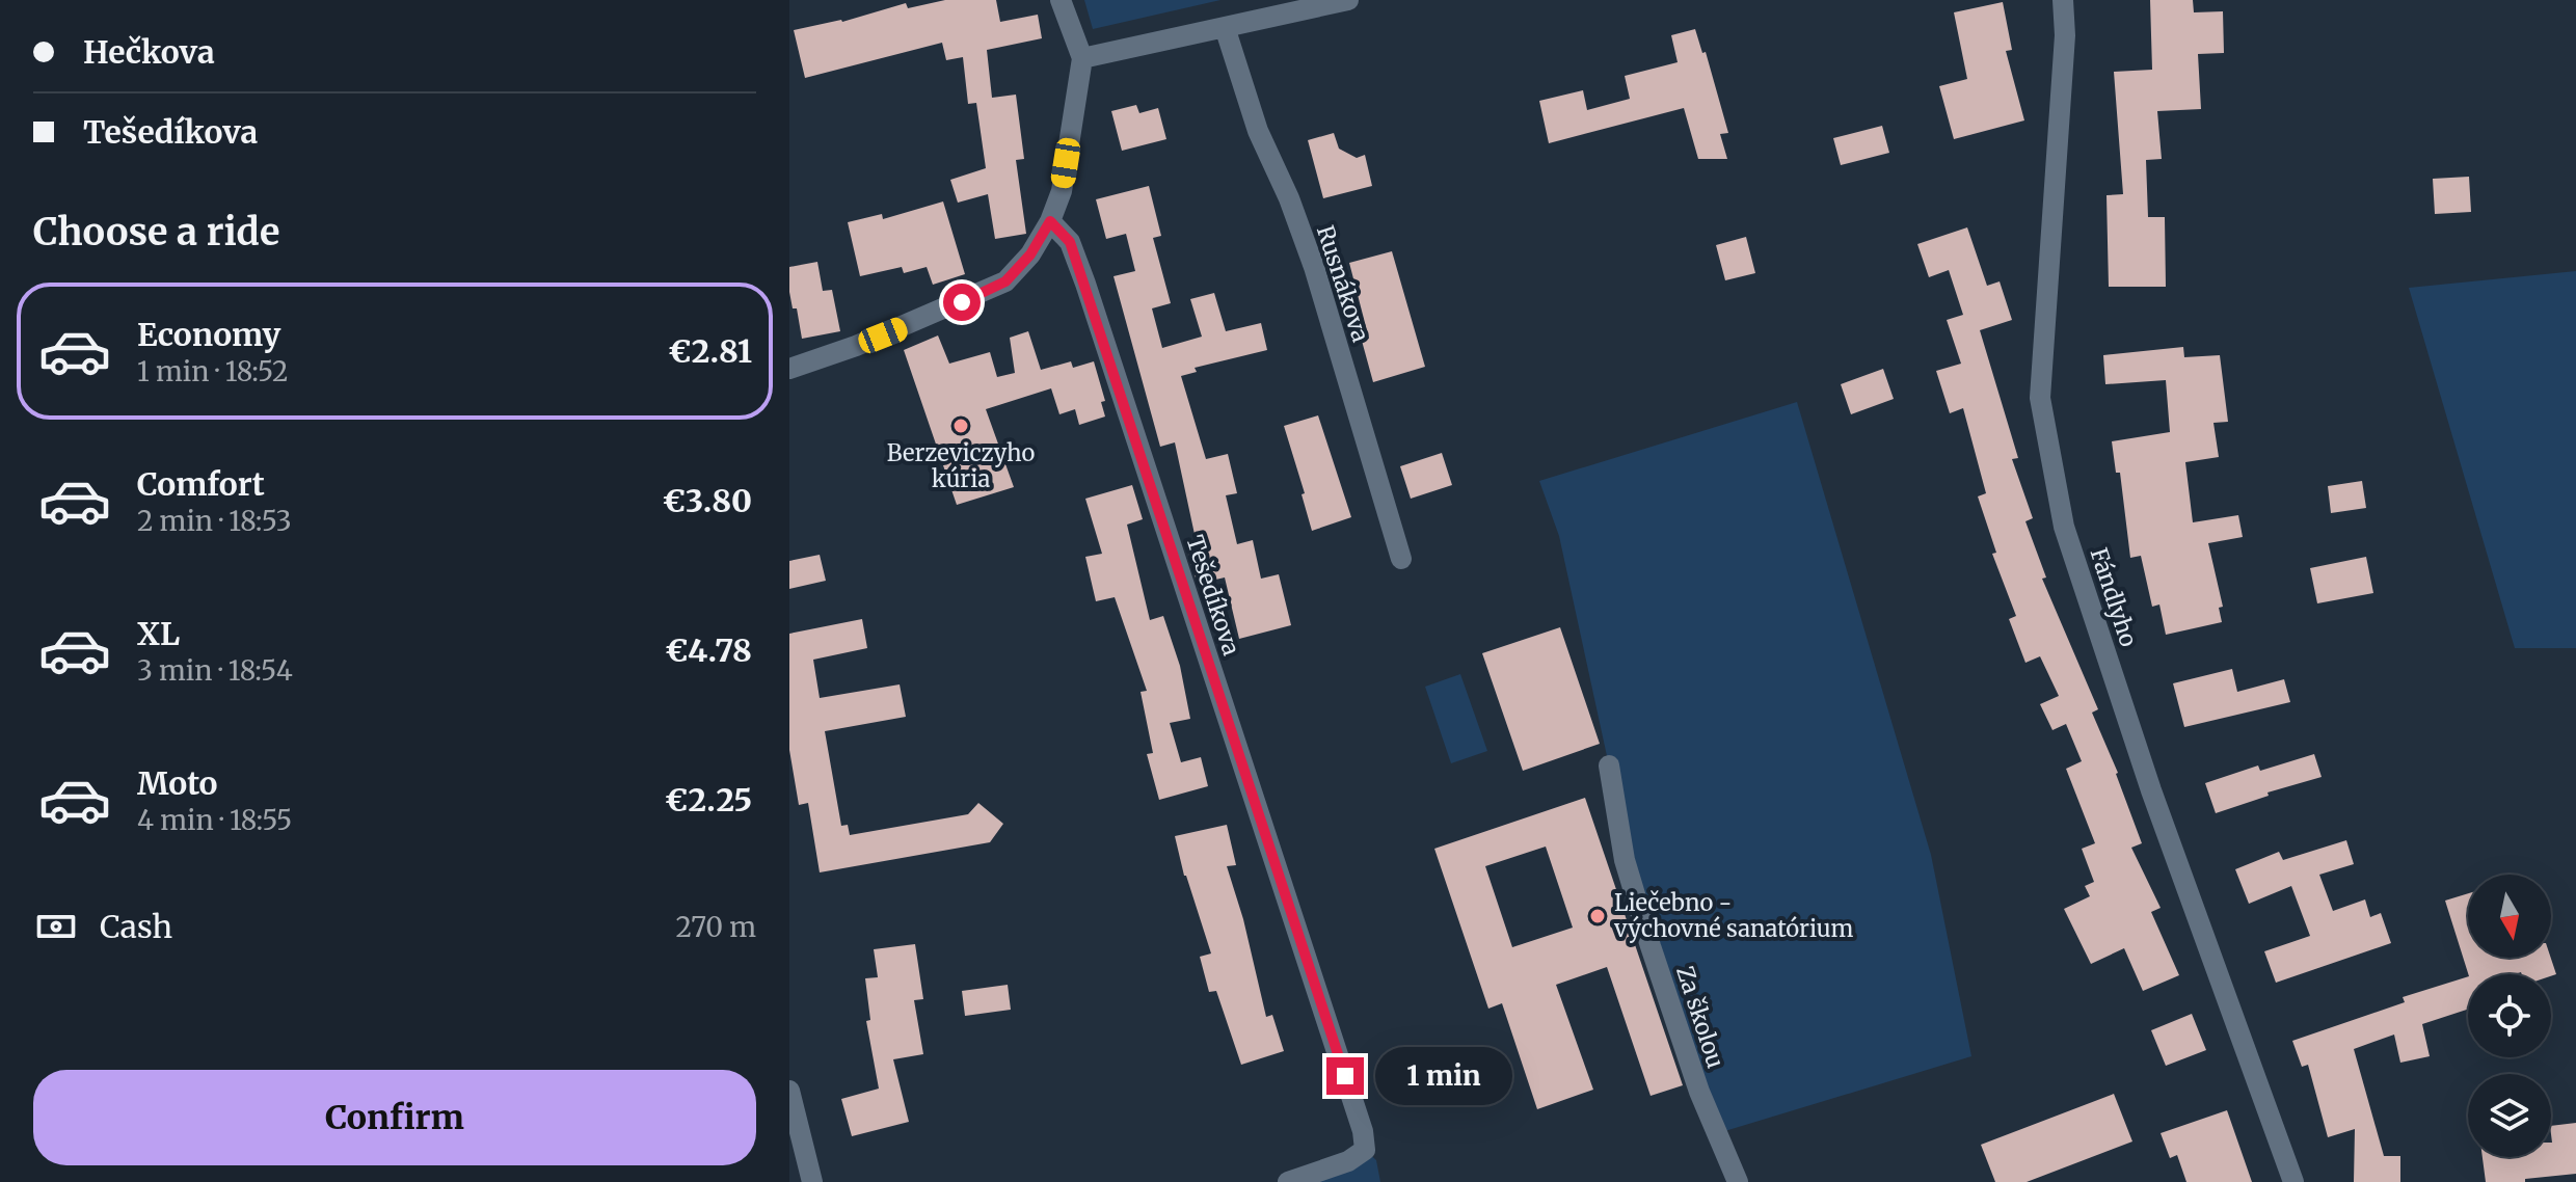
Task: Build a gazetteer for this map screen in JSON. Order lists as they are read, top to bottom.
{
  "streets": {
    "street": [
      "Rusnákova",
      "Tešedíkova",
      "Fándlyho",
      "Za školou"
    ]
  },
  "places": ["Berzeviczyho kúria", "Liečebno - výchovné sanatórium"],
  "north": "bottom",
  "page": {
    "banner": ["Hečkova", "Tešedíkova"],
    "heading": "Choose a ride",
    "list": [
      {
        "name": "Economy",
        "note": "1 min · 18:52",
        "value": "€2.81"
      },
      {
        "name": "Comfort",
        "note": "2 min · 18:53",
        "value": "€3.80"
      },
      {
        "name": "XL",
        "note": "3 min · 18:54",
        "value": "€4.78"
      },
      {
        "name": "Moto",
        "note": "4 min · 18:55",
        "value": "€2.25"
      }
    ],
    "pay": ["Cash", "270 m"],
    "bubble": "1 min",
    "buttons": "Confirm"
  }
}
